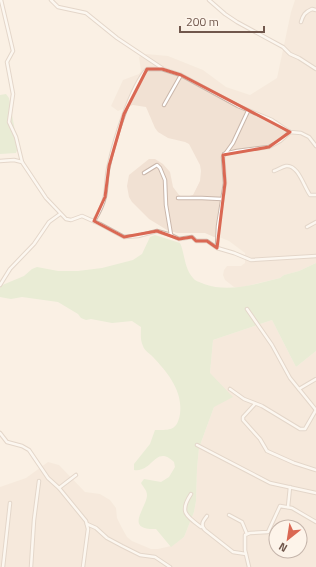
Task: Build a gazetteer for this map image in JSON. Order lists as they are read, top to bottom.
{
  "scale_bar": "200 m",
  "north": "bottom left"
}
